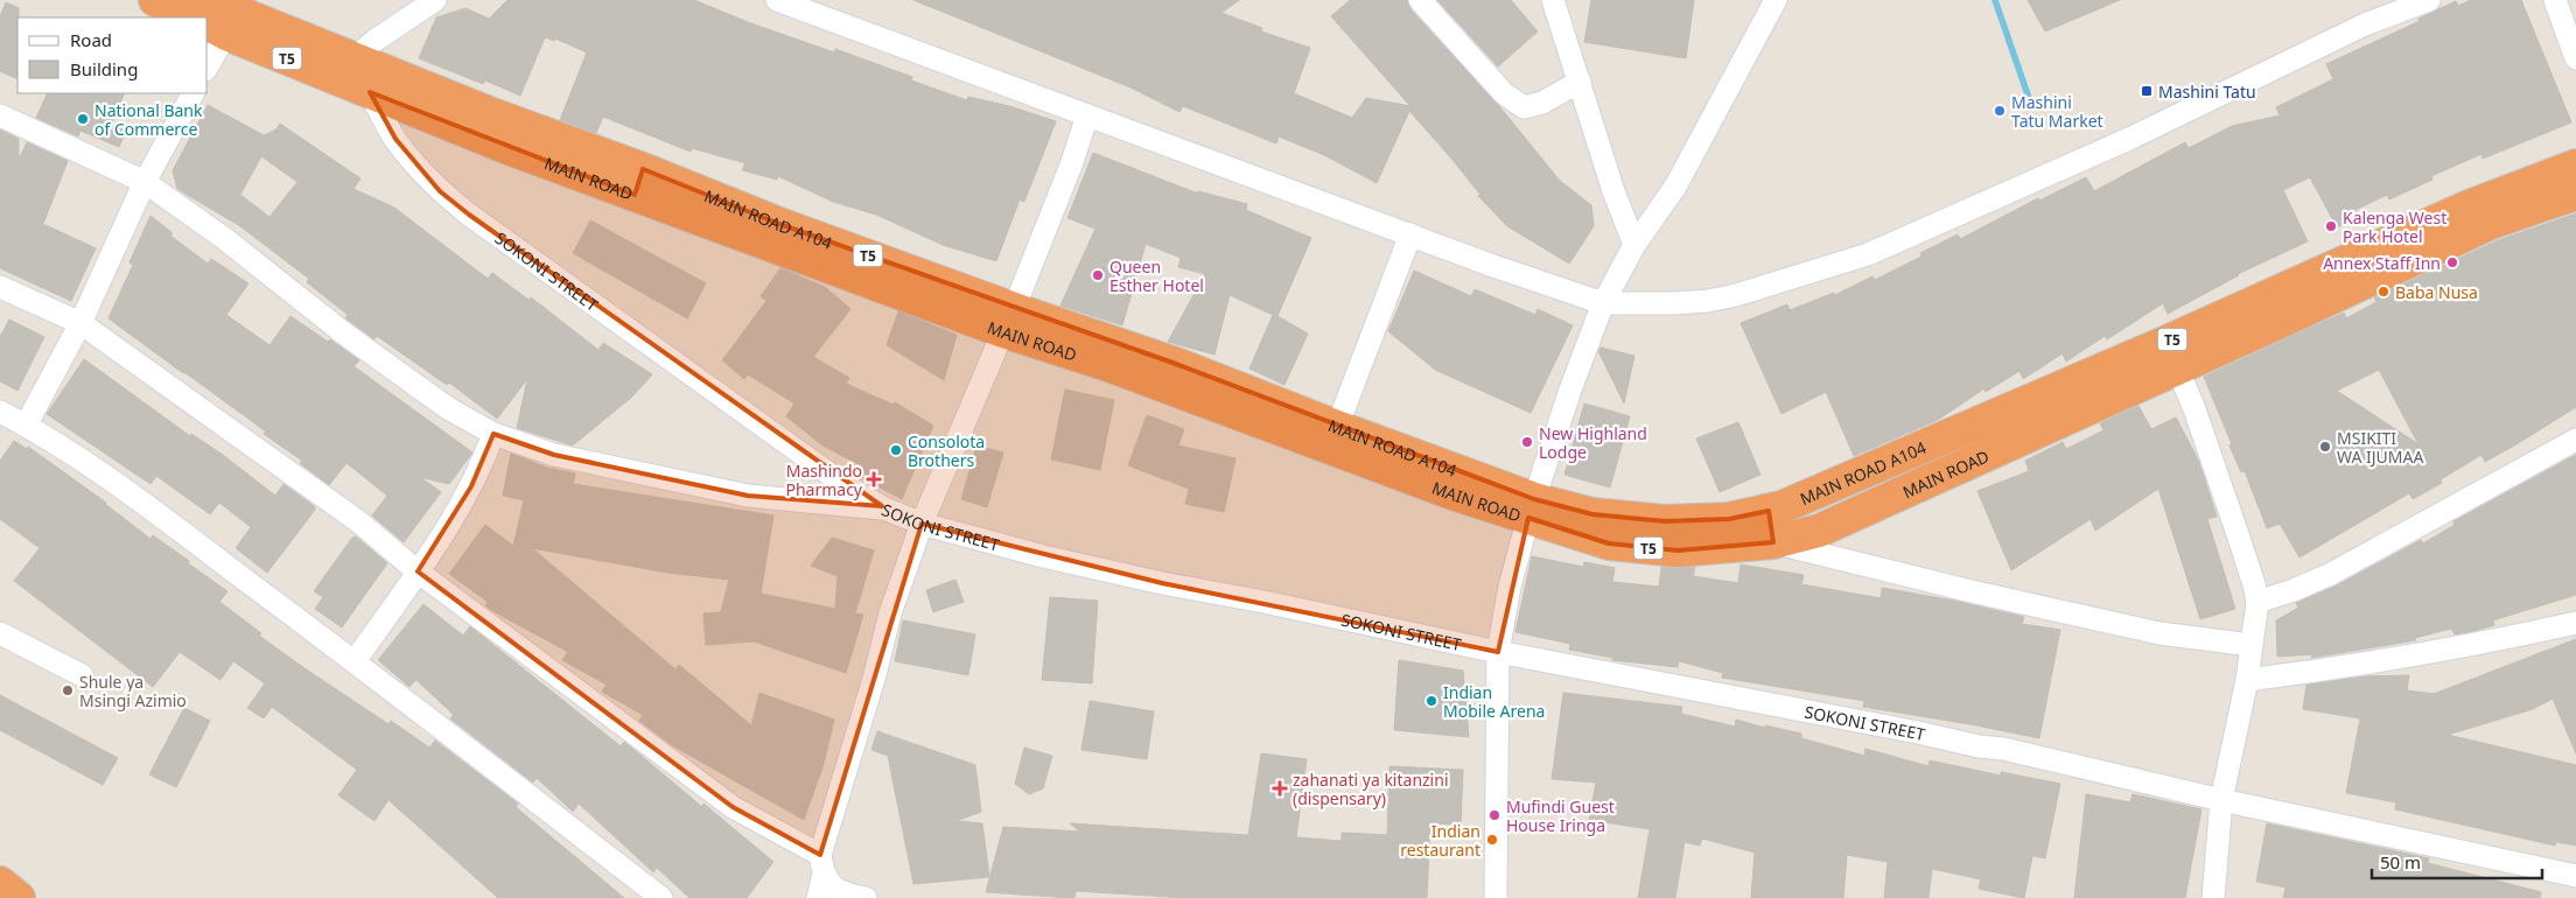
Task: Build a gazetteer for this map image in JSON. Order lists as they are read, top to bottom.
{
  "streets": {
    "highway": ["T5", "MAIN ROAD", "MAIN ROAD A104"],
    "street": ["SOKONI STREET"]
  },
  "crossings": [
    ["T5", "MAIN ROAD"],
    ["T5", "SOKONI STREET"],
    ["MAIN ROAD", "MAIN ROAD A104"],
    ["MAIN ROAD", "SOKONI STREET"]
  ],
  "places": {
    "transit": ["Mashini Tatu"],
    "other": [
      "Mashini Tatu Market",
      "National Bank of Commerce",
      "Kalenga West Park Hotel",
      "Annex Staff Inn",
      "Queen Esther Hotel",
      "Baba Nusa",
      "New Highland Lodge",
      "MSIKITI WA IJUMAA",
      "Consolota Brothers",
      "Shule ya Msingi Azimio",
      "Indian Mobile Arena",
      "Mufindi Guest House Iringa",
      "Indian restaurant"
    ],
    "health": ["Mashindo Pharmacy", "zahanati ya kitanzini (dispensary)"]
  },
  "legend": ["Road", "Building"],
  "scale_bar": "50 m"
}
